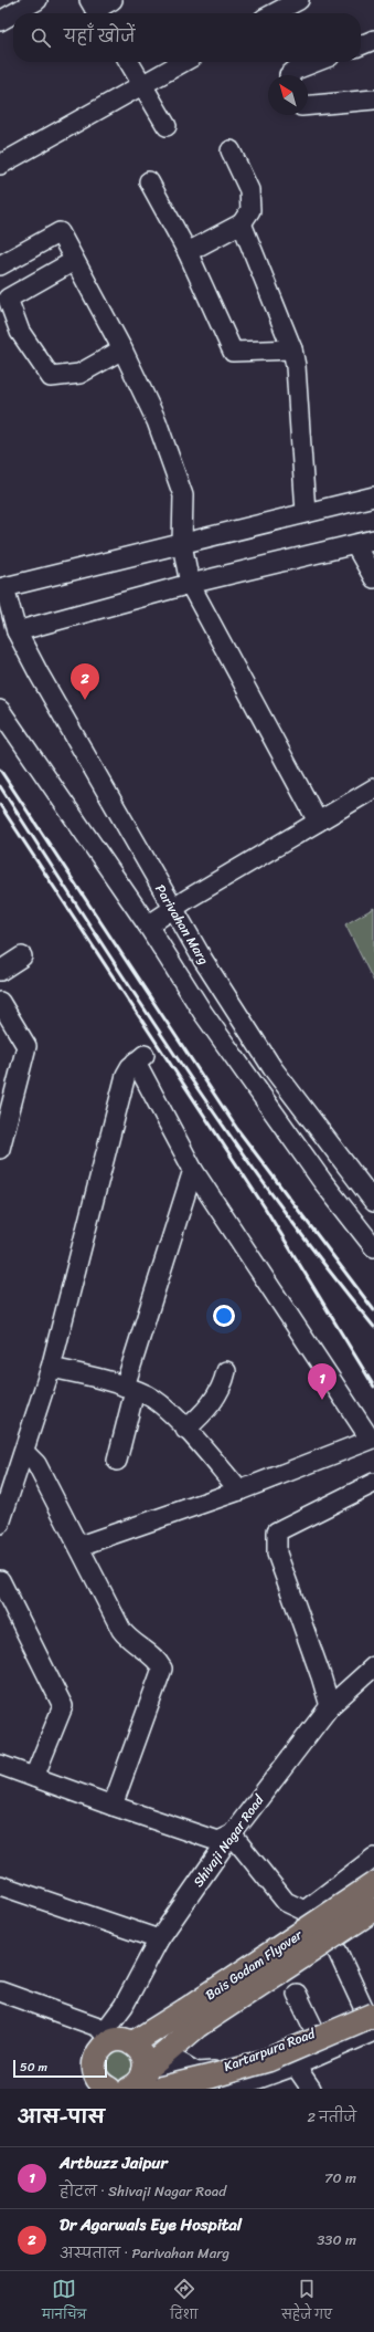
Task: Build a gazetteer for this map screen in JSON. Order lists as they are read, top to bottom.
{
  "streets": {
    "main road": ["Bais Godam Flyover"],
    "street": ["Parivahan Marg", "Shivaji Nagar Road", "Kartarpura Road"]
  },
  "crossings": [
    ["Bais Godam Flyover", "Kartarpura Road"]
  ],
  "scale_bar": "50 m",
  "north": "top left",
  "page": {
    "search": "यहाँ खोजें",
    "pins": ["2", "1"],
    "scale": "50 m",
    "heading": ["आस-पास", "2 नतीजे"],
    "list": [
      {
        "mark": "1",
        "name": "Artbuzz Jaipur",
        "note": "होटल · Shivaji Nagar Road",
        "value": "70 m"
      },
      {
        "mark": "2",
        "name": "Dr Agarwals Eye Hospital",
        "note": "अस्पताल · Parivahan Marg",
        "value": "330 m"
      }
    ],
    "nav": ["मानचित्र", "दिशा", "सहेजे गए"]
  }
}
